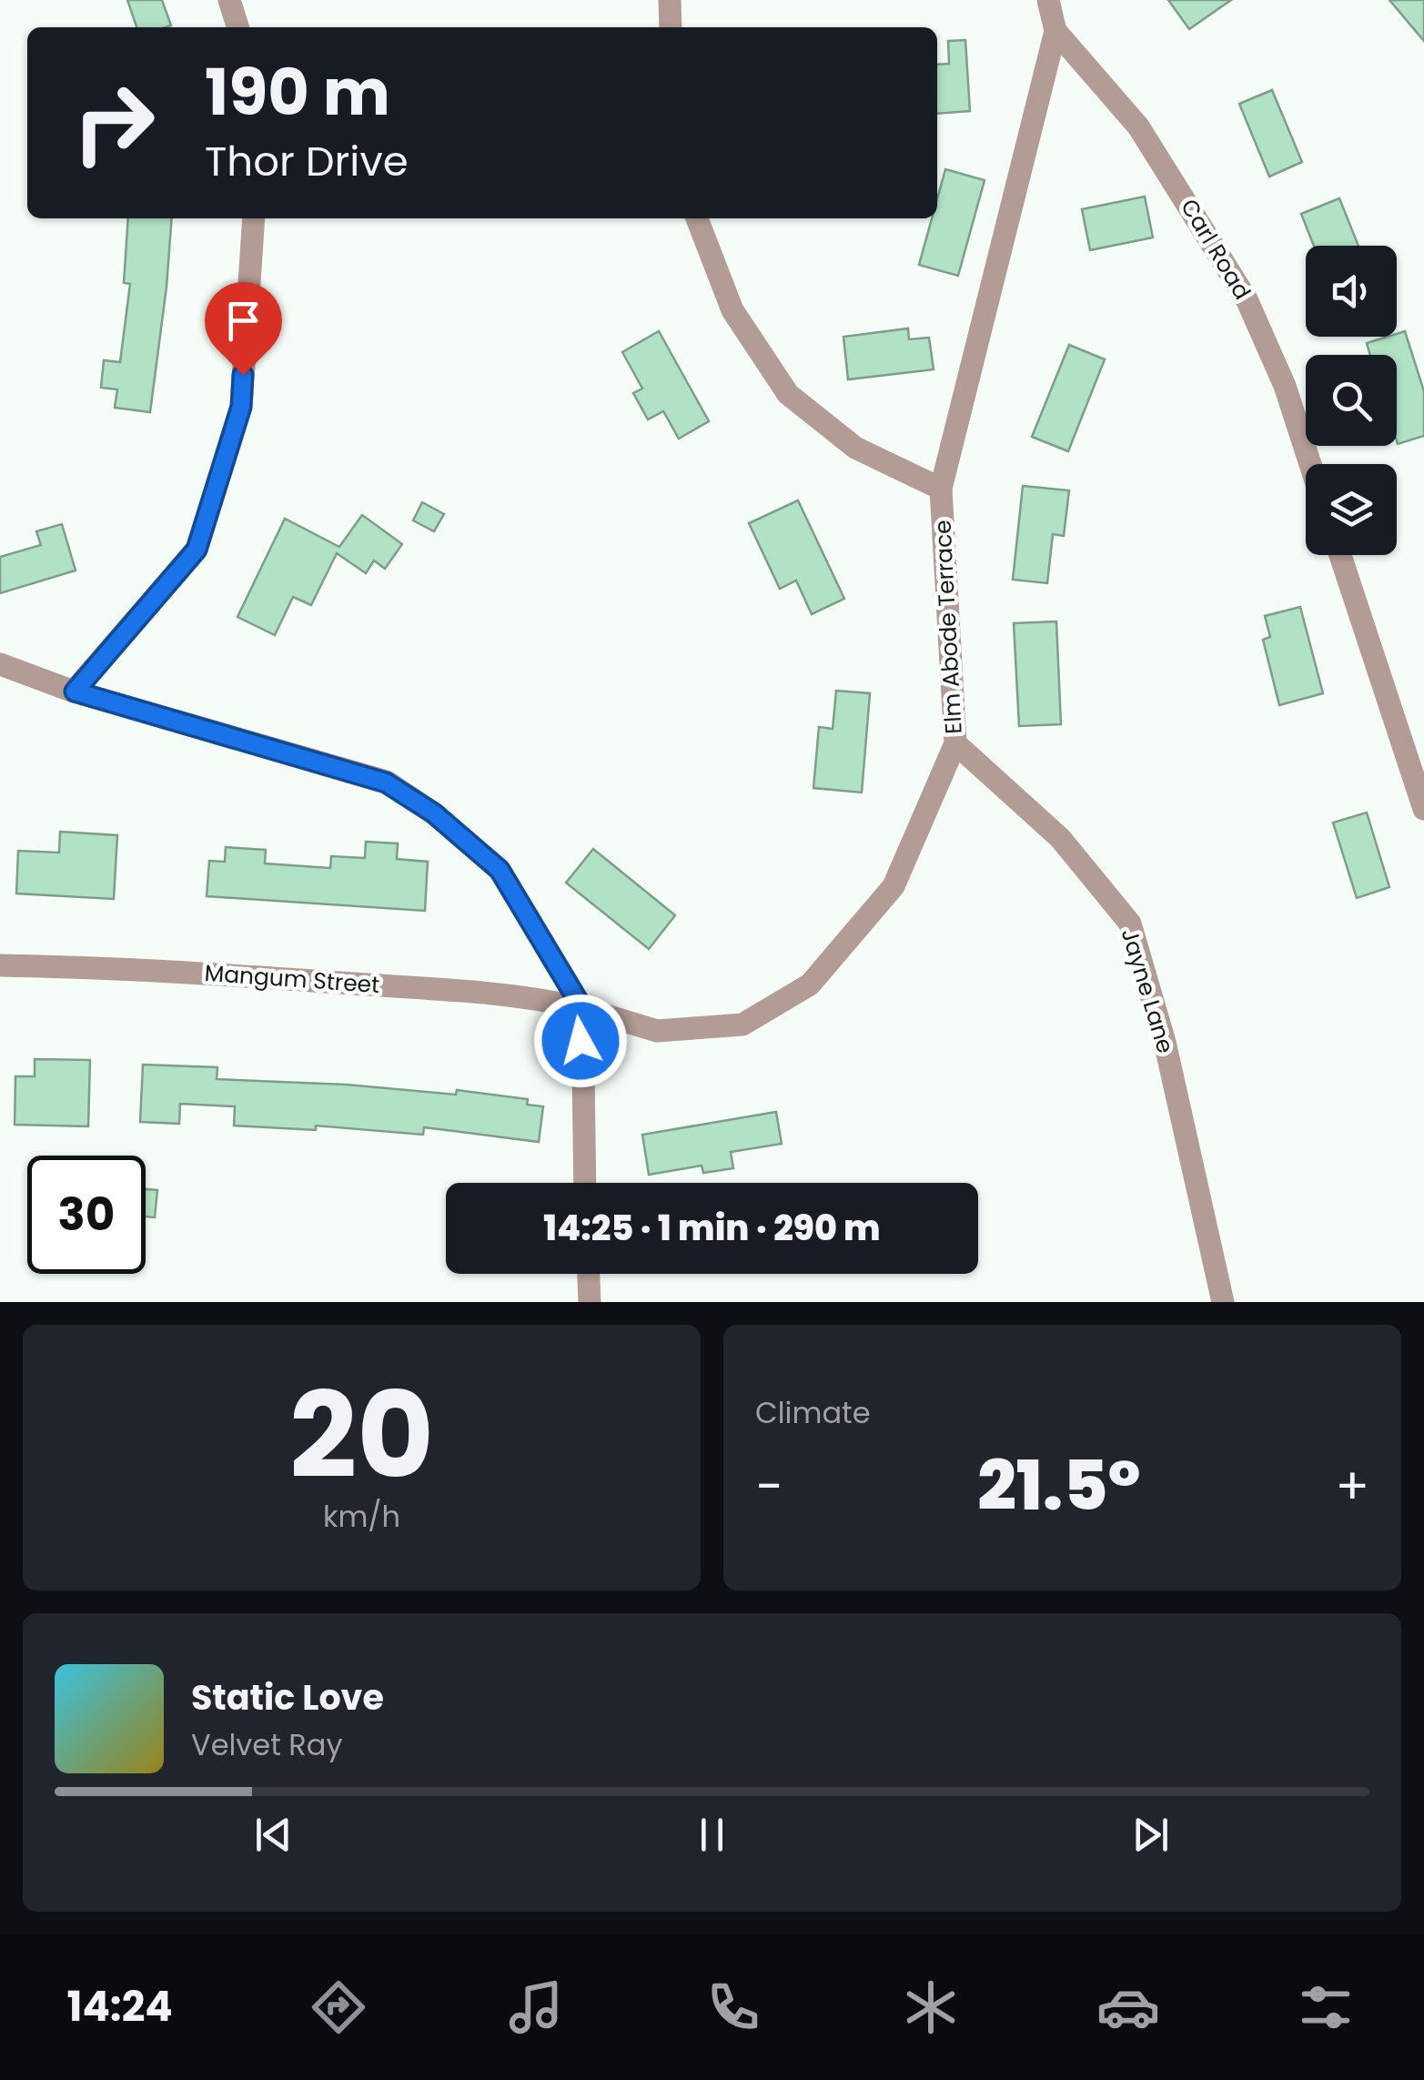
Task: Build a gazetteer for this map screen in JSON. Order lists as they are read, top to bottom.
{
  "streets": {
    "street": [
      "Carl Road",
      "Elm Abode Terrace",
      "Mangum Street",
      "Jayne Lane"
    ]
  },
  "crossings": [
    ["Carl Road", "Elm Abode Terrace"],
    ["Elm Abode Terrace", "Mangum Street"],
    ["Elm Abode Terrace", "Jayne Lane"]
  ],
  "page": {
    "turn": ["190 m", "Thor Drive"],
    "limit": "30",
    "trip": "14:25 · 1 min · 290 m",
    "tile": [
      ["20", "km/h"],
      "Climate"
    ],
    "heat": ["−", "21.5°", "+"],
    "song": ["Static Love", "Velvet Ray"],
    "tabs": "14:24"
  }
}
